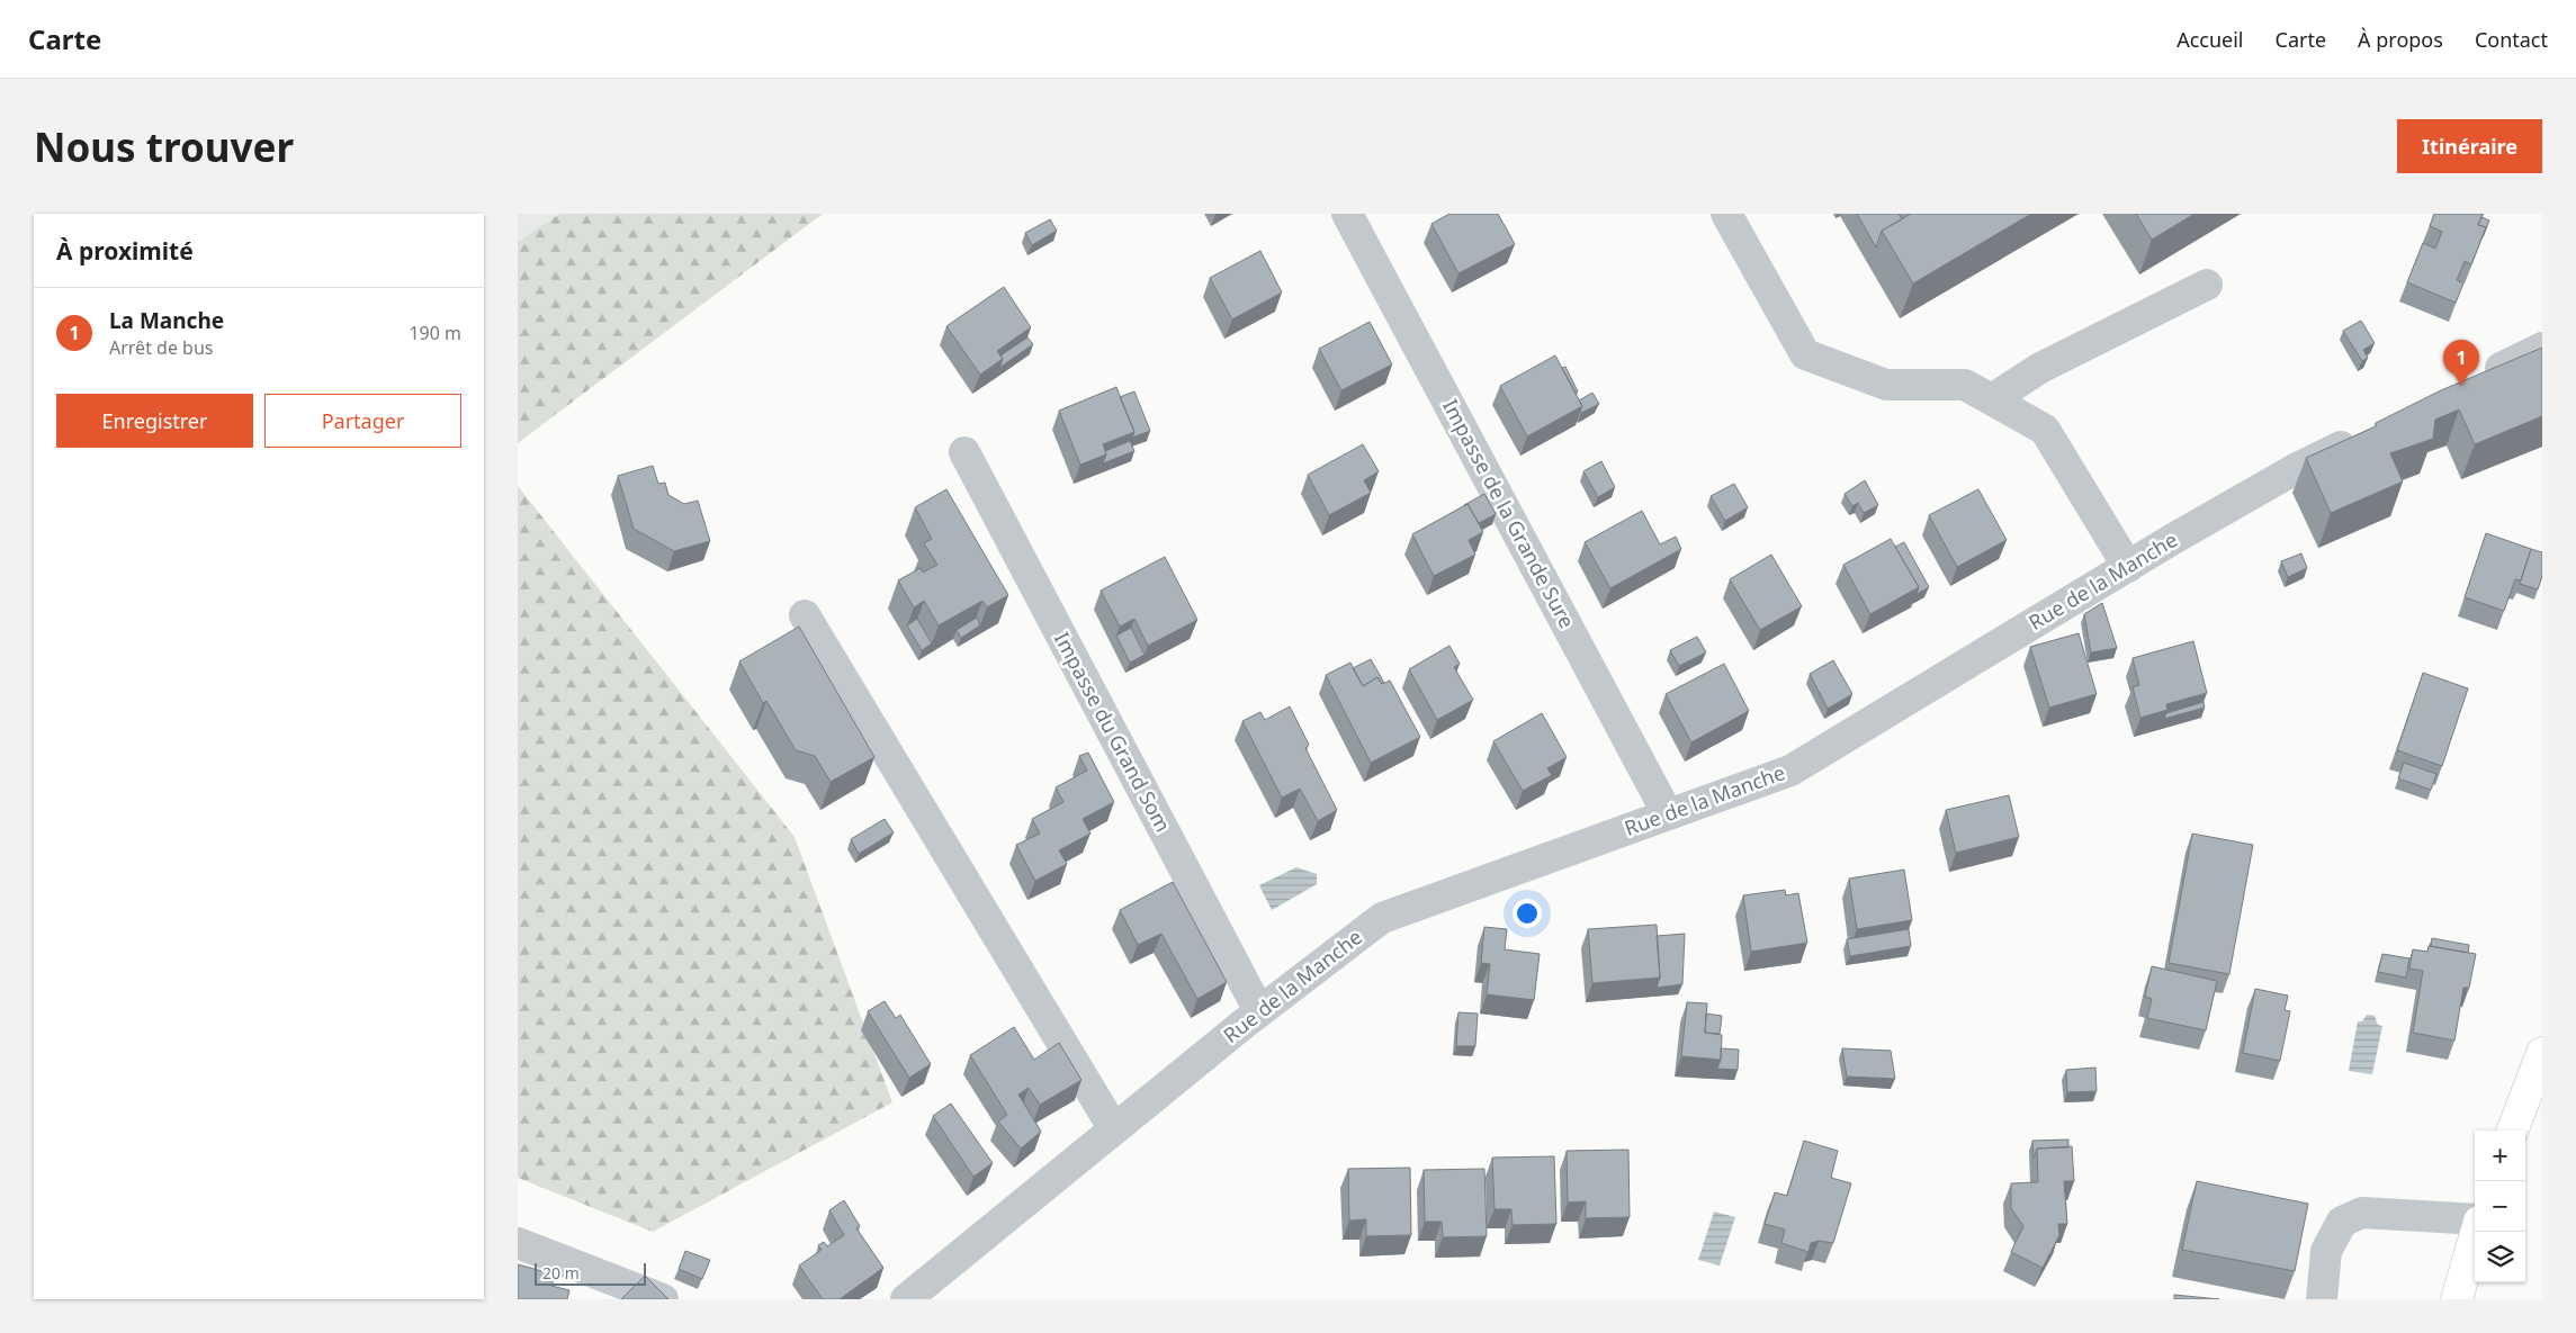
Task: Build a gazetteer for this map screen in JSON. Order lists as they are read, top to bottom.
{
  "streets": {
    "street": ["Impasse de la Grande Sure", "Rue de la Manche", "Impasse du Grand Som"]
  },
  "crossings": [
    ["Impasse de la Grande Sure", "Rue de la Manche"],
    ["Rue de la Manche", "Impasse du Grand Som"]
  ],
  "scale_bar": "20 m",
  "page": {
    "header": "Carte",
    "nav": [
      "Accueil",
      "Carte",
      "À propos",
      "Contact"
    ],
    "buttons": [
      "Itinéraire",
      ["Enregistrer", "Partager"]
    ],
    "title": "Nous trouver",
    "heading": "À proximité",
    "list": [
      {
        "mark": "1",
        "name": "La Manche",
        "note": "Arrêt de bus",
        "value": "190 m"
      }
    ],
    "pins": "1",
    "map_buttons": ["+", "−"],
    "scale": "20 m"
  }
}
